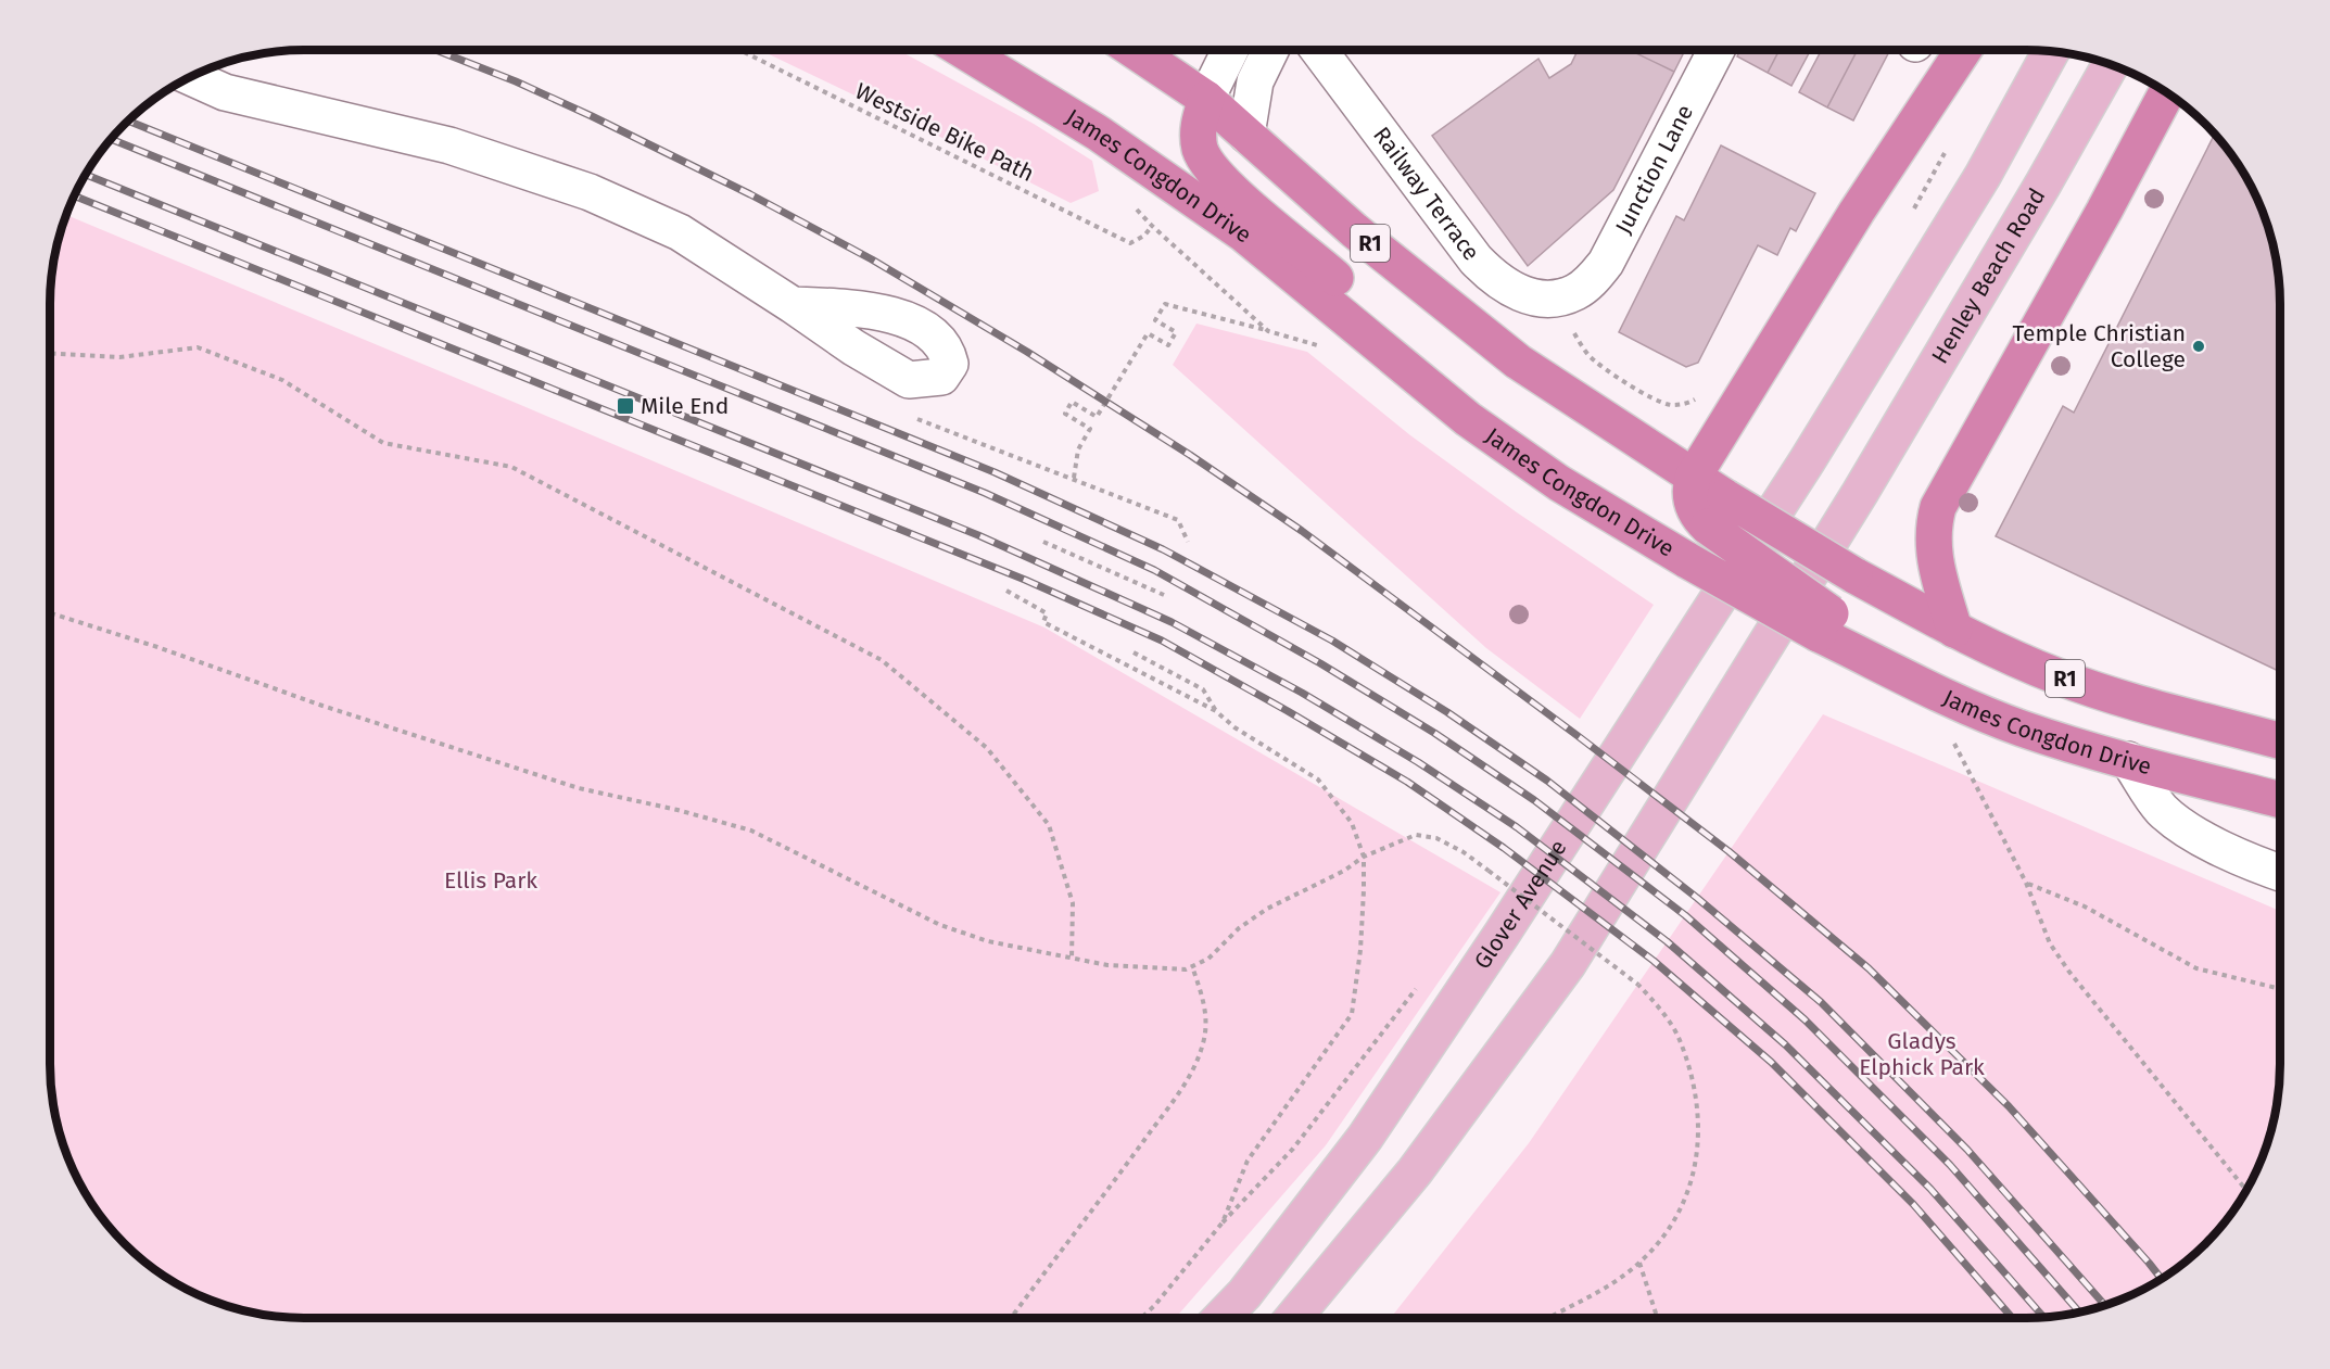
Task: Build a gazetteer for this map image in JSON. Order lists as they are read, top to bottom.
{
  "streets": {
    "highway": ["James Congdon Drive", "R1"],
    "main road": ["Henley Beach Road", "Glover Avenue"],
    "street": ["Junction Lane", "Railway Terrace"],
    "path": ["Westside Bike Path"]
  },
  "crossings": [
    ["Junction Lane", "Railway Terrace"]
  ],
  "parks": ["Ellis Park", "Gladys Elphick Park"],
  "places": {
    "other": ["Temple Christian College"],
    "transit": ["Mile End"]
  }
}
